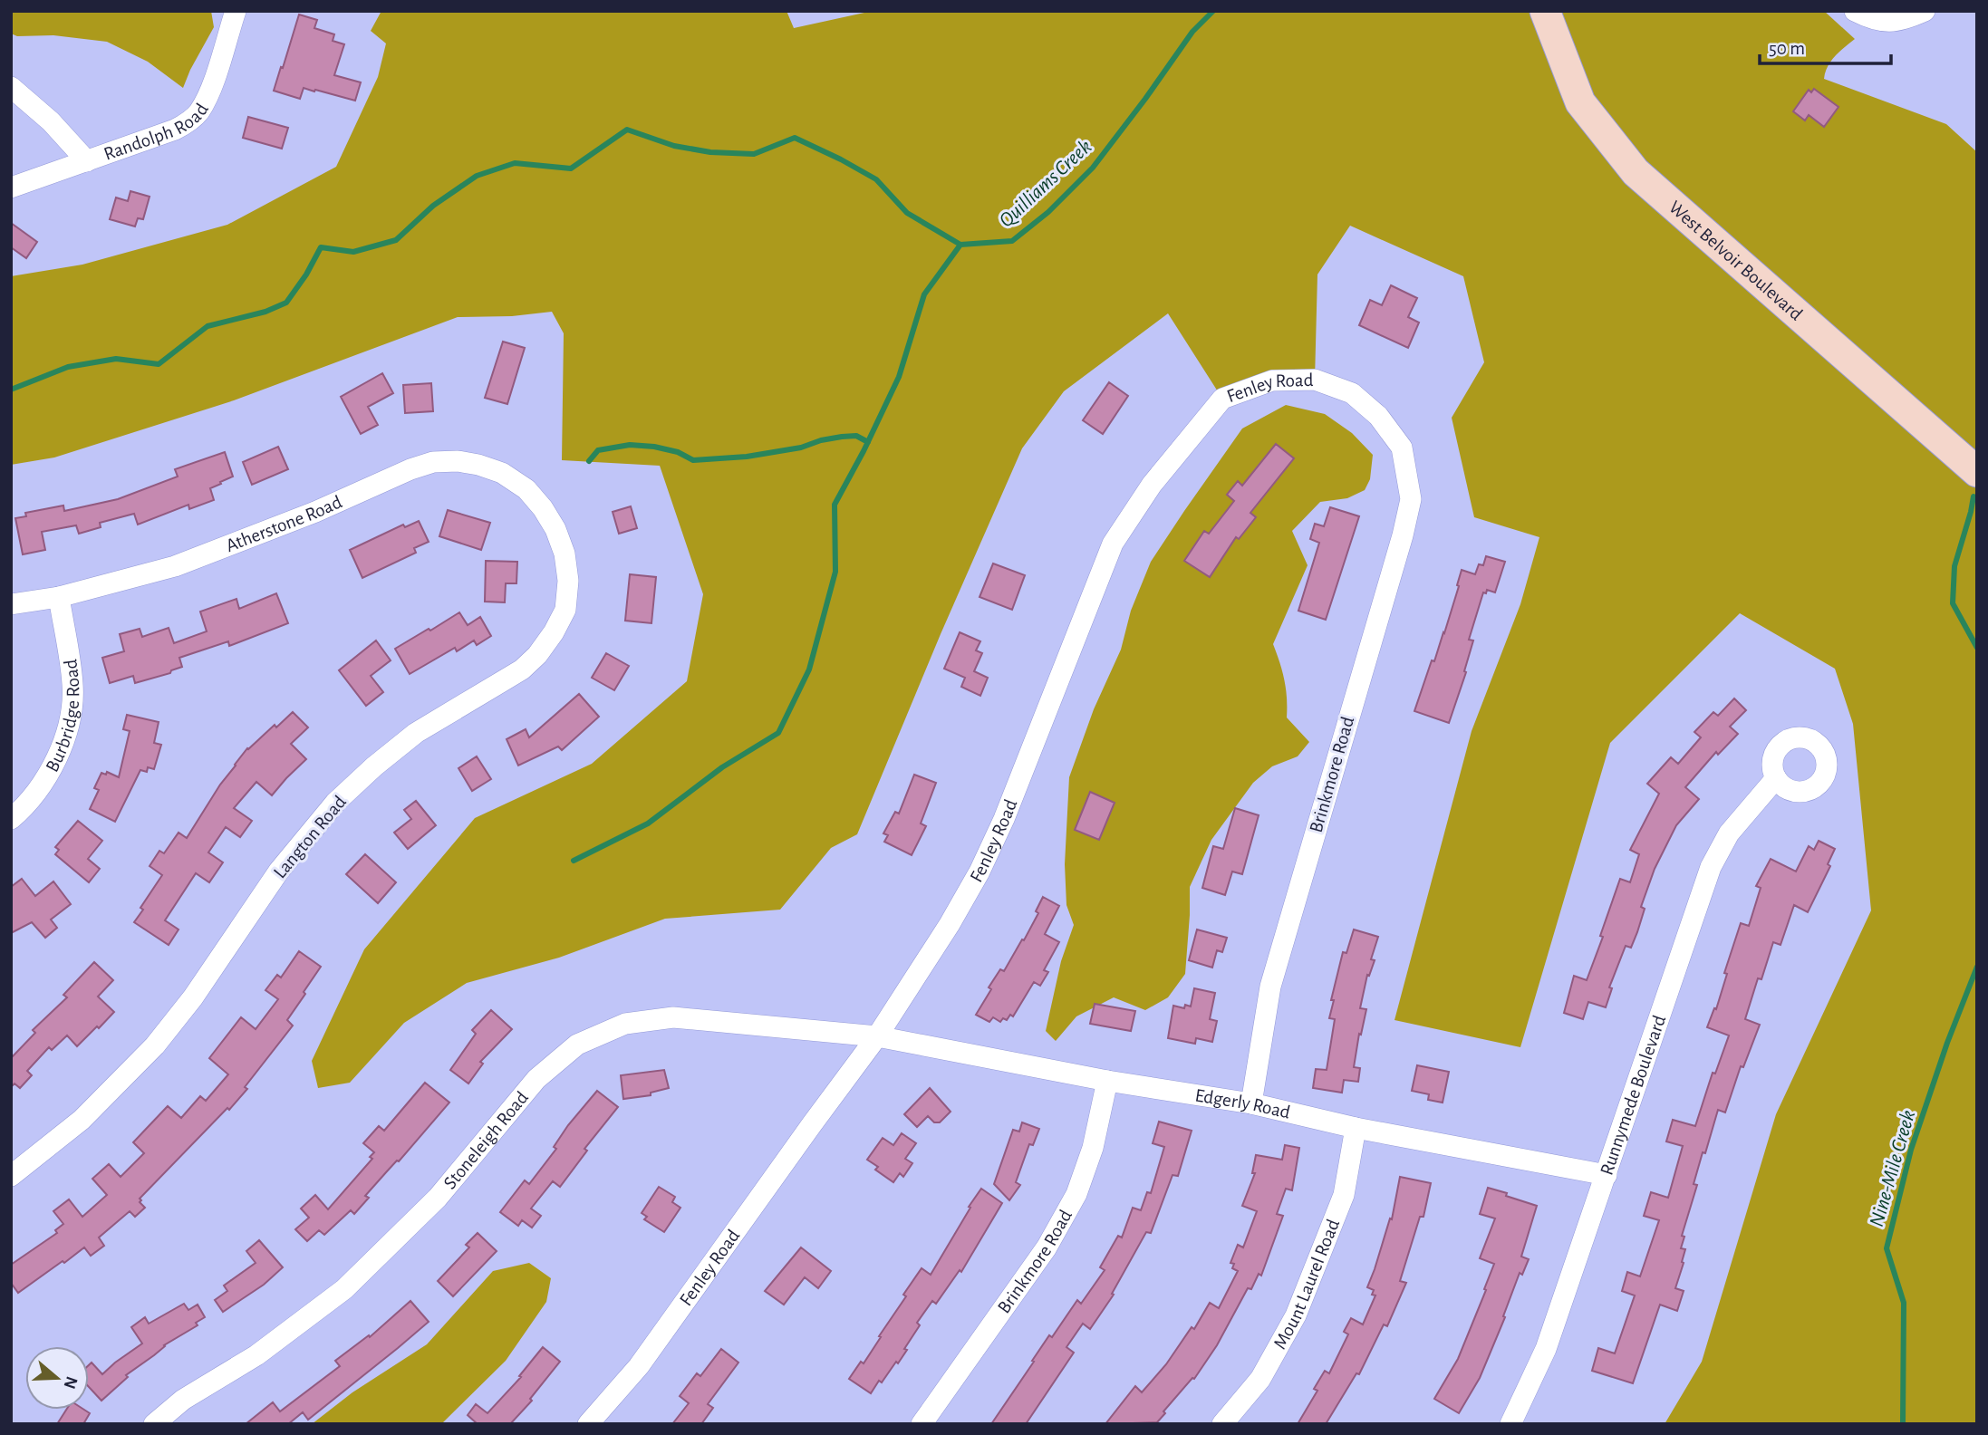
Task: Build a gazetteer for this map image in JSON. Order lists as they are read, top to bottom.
{
  "streets": {
    "street": [
      "Randolph Road",
      "West Belvoir Boulevard",
      "Fenley Road",
      "Atherstone Road",
      "Burbridge Road",
      "Brinkmore Road",
      "Langton Road",
      "Runnymede Boulevard",
      "Edgerly Road",
      "Stoneleigh Road",
      "Mount Laurel Road"
    ]
  },
  "crossings": [
    ["Fenley Road", "Brinkmore Road"],
    ["Fenley Road", "Edgerly Road"],
    ["Fenley Road", "Stoneleigh Road"],
    ["Atherstone Road", "Burbridge Road"],
    ["Atherstone Road", "Langton Road"],
    ["Brinkmore Road", "Edgerly Road"],
    ["Runnymede Boulevard", "Edgerly Road"],
    ["Edgerly Road", "Stoneleigh Road"],
    ["Edgerly Road", "Mount Laurel Road"]
  ],
  "water": ["Quilliams Creek", "Nine-Mile Creek"],
  "scale_bar": "50 m",
  "north": "right"
}
